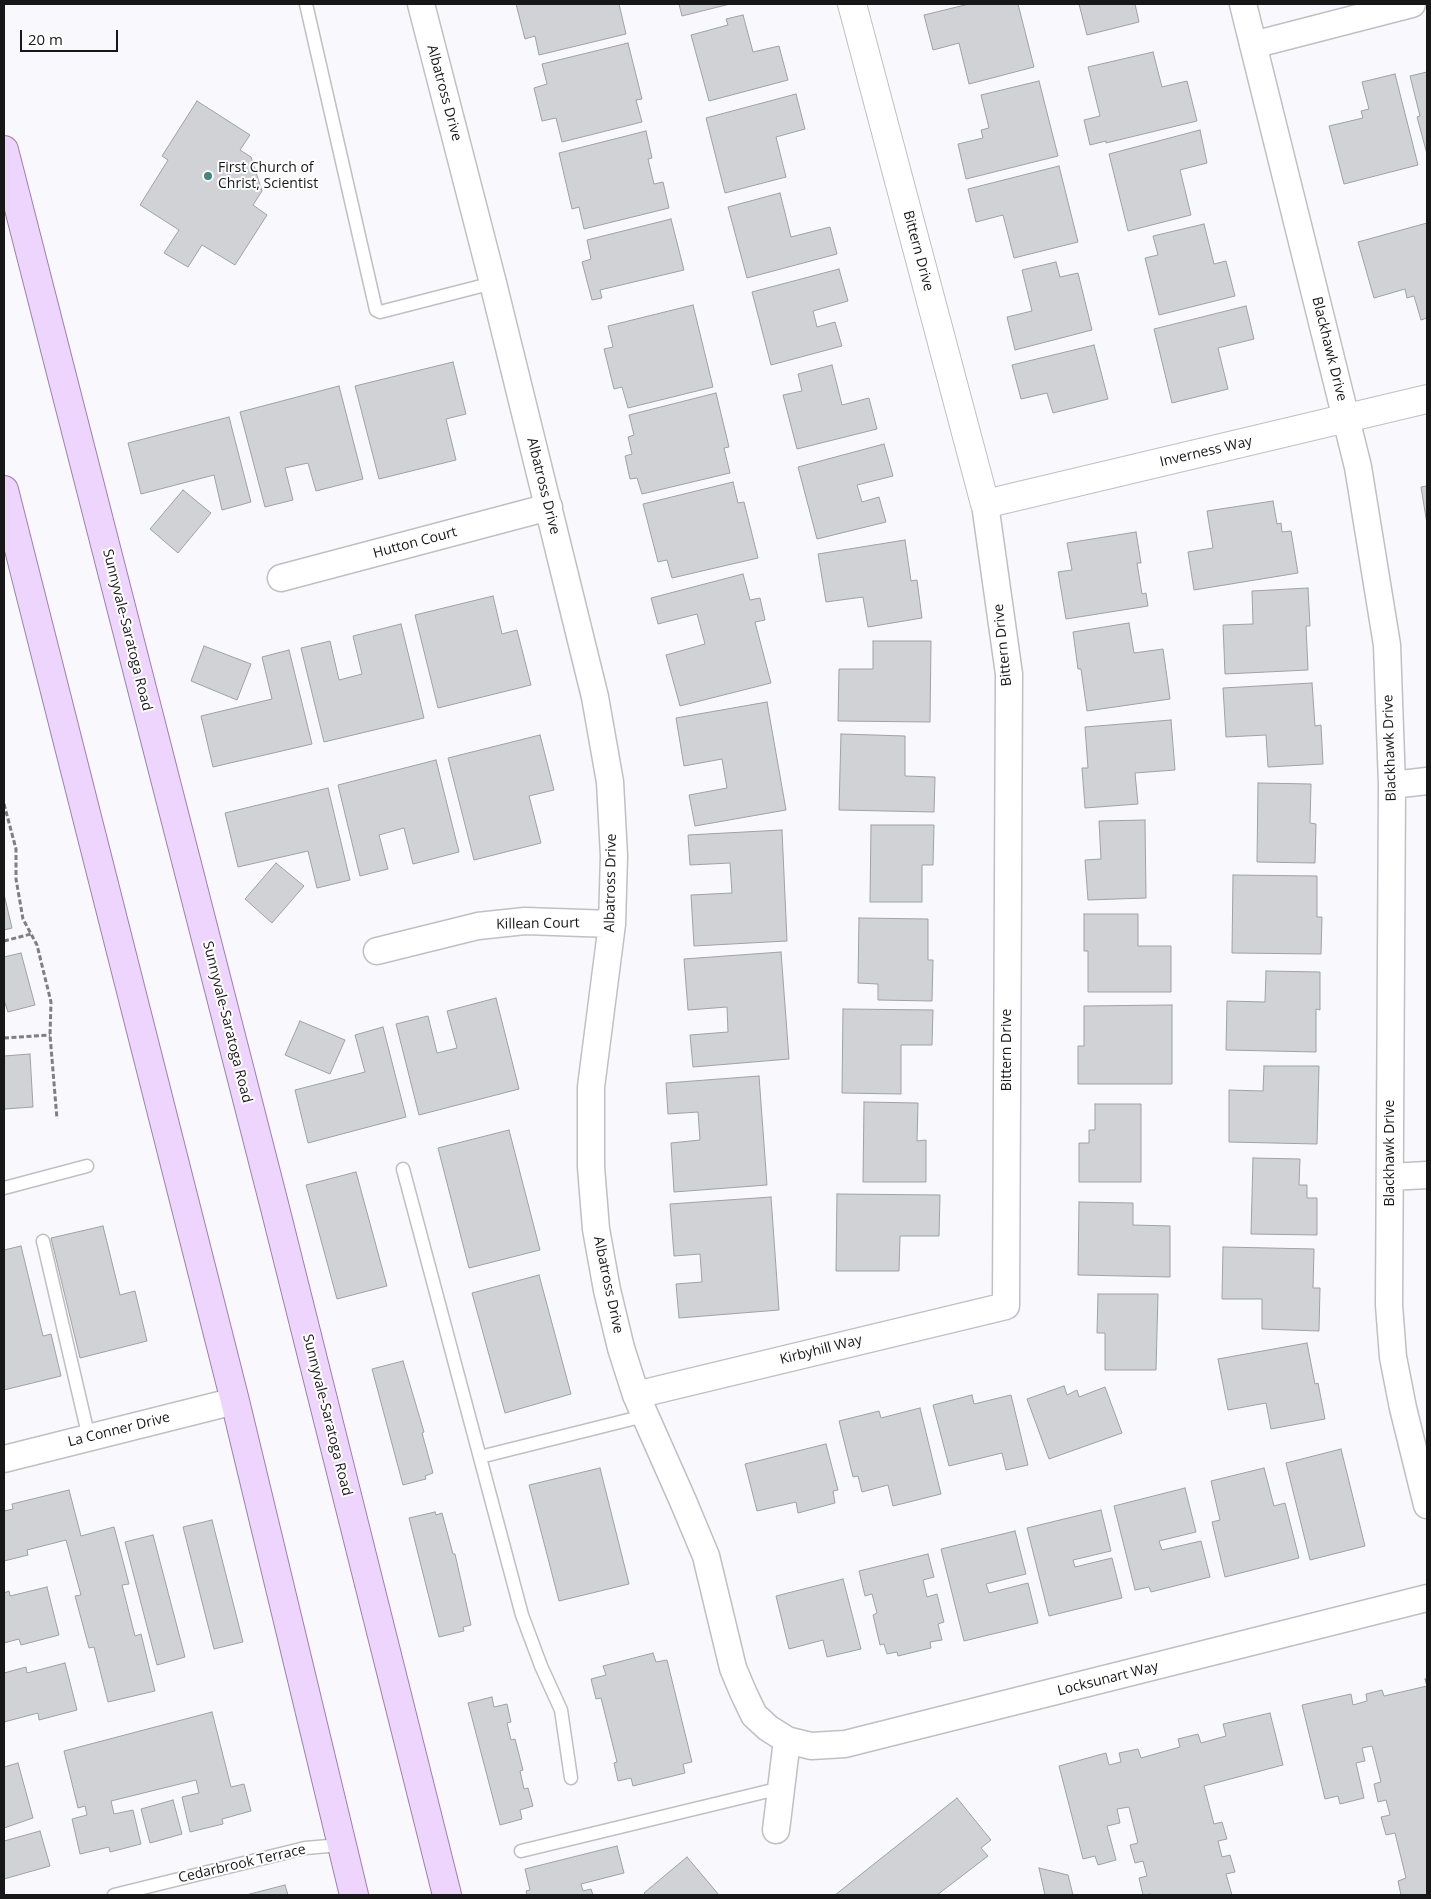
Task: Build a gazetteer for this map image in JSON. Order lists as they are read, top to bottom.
{
  "streets": {
    "main road": ["Sunnyvale-Saratoga Road"],
    "street": [
      "Albatross Drive",
      "Bittern Drive",
      "Blackhawk Drive",
      "Inverness Way",
      "Hutton Court",
      "Killean Court",
      "Kirbyhill Way",
      "La Conner Drive",
      "Locksunart Way"
    ],
    "lane": ["Cedarbrook Terrace"]
  },
  "crossings": [
    ["Albatross Drive", "Hutton Court"],
    ["Albatross Drive", "Killean Court"],
    ["Albatross Drive", "Kirbyhill Way"],
    ["Albatross Drive", "Locksunart Way"],
    ["Bittern Drive", "Inverness Way"],
    ["Bittern Drive", "Kirbyhill Way"],
    ["Blackhawk Drive", "Inverness Way"]
  ],
  "places": ["First Church of Christ, Scientist"],
  "scale_bar": "20 m"
}
